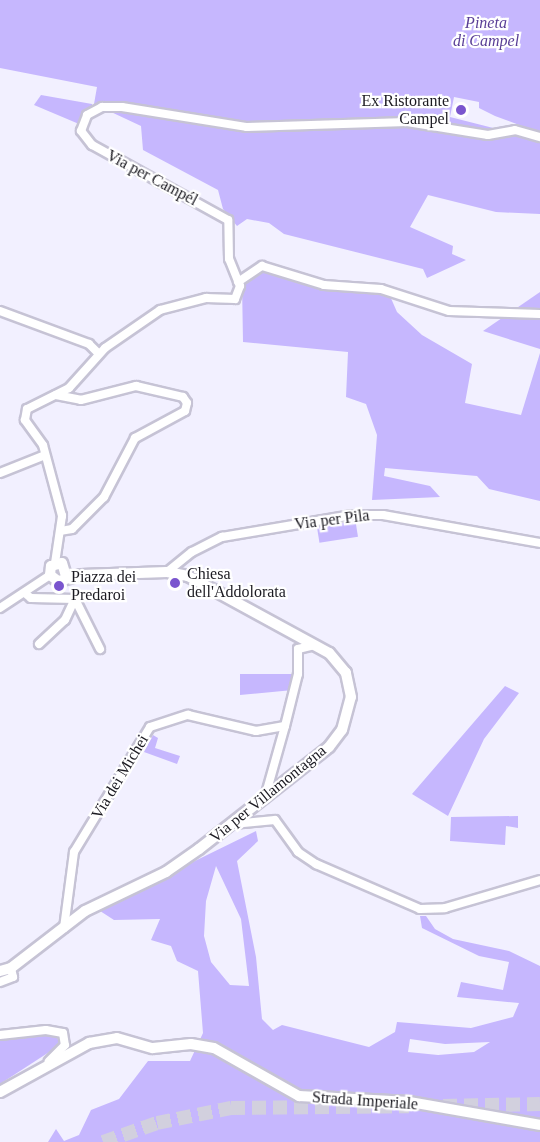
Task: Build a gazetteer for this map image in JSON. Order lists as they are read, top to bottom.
{
  "streets": {
    "street": [
      "Via per Campél",
      "Via per Pila",
      "Via dei Michei",
      "Via per Villamontagna",
      "Strada Imperiale"
    ]
  },
  "crossings": [
    ["Via per Pila", "Via per Villamontagna"],
    ["Via dei Michei", "Via per Villamontagna"]
  ],
  "parks": ["Pineta di Campel"],
  "places": ["Ex Ristorante Campel", "Chiesa dell'Addolorata", "Piazza dei Predaroi"]
}
